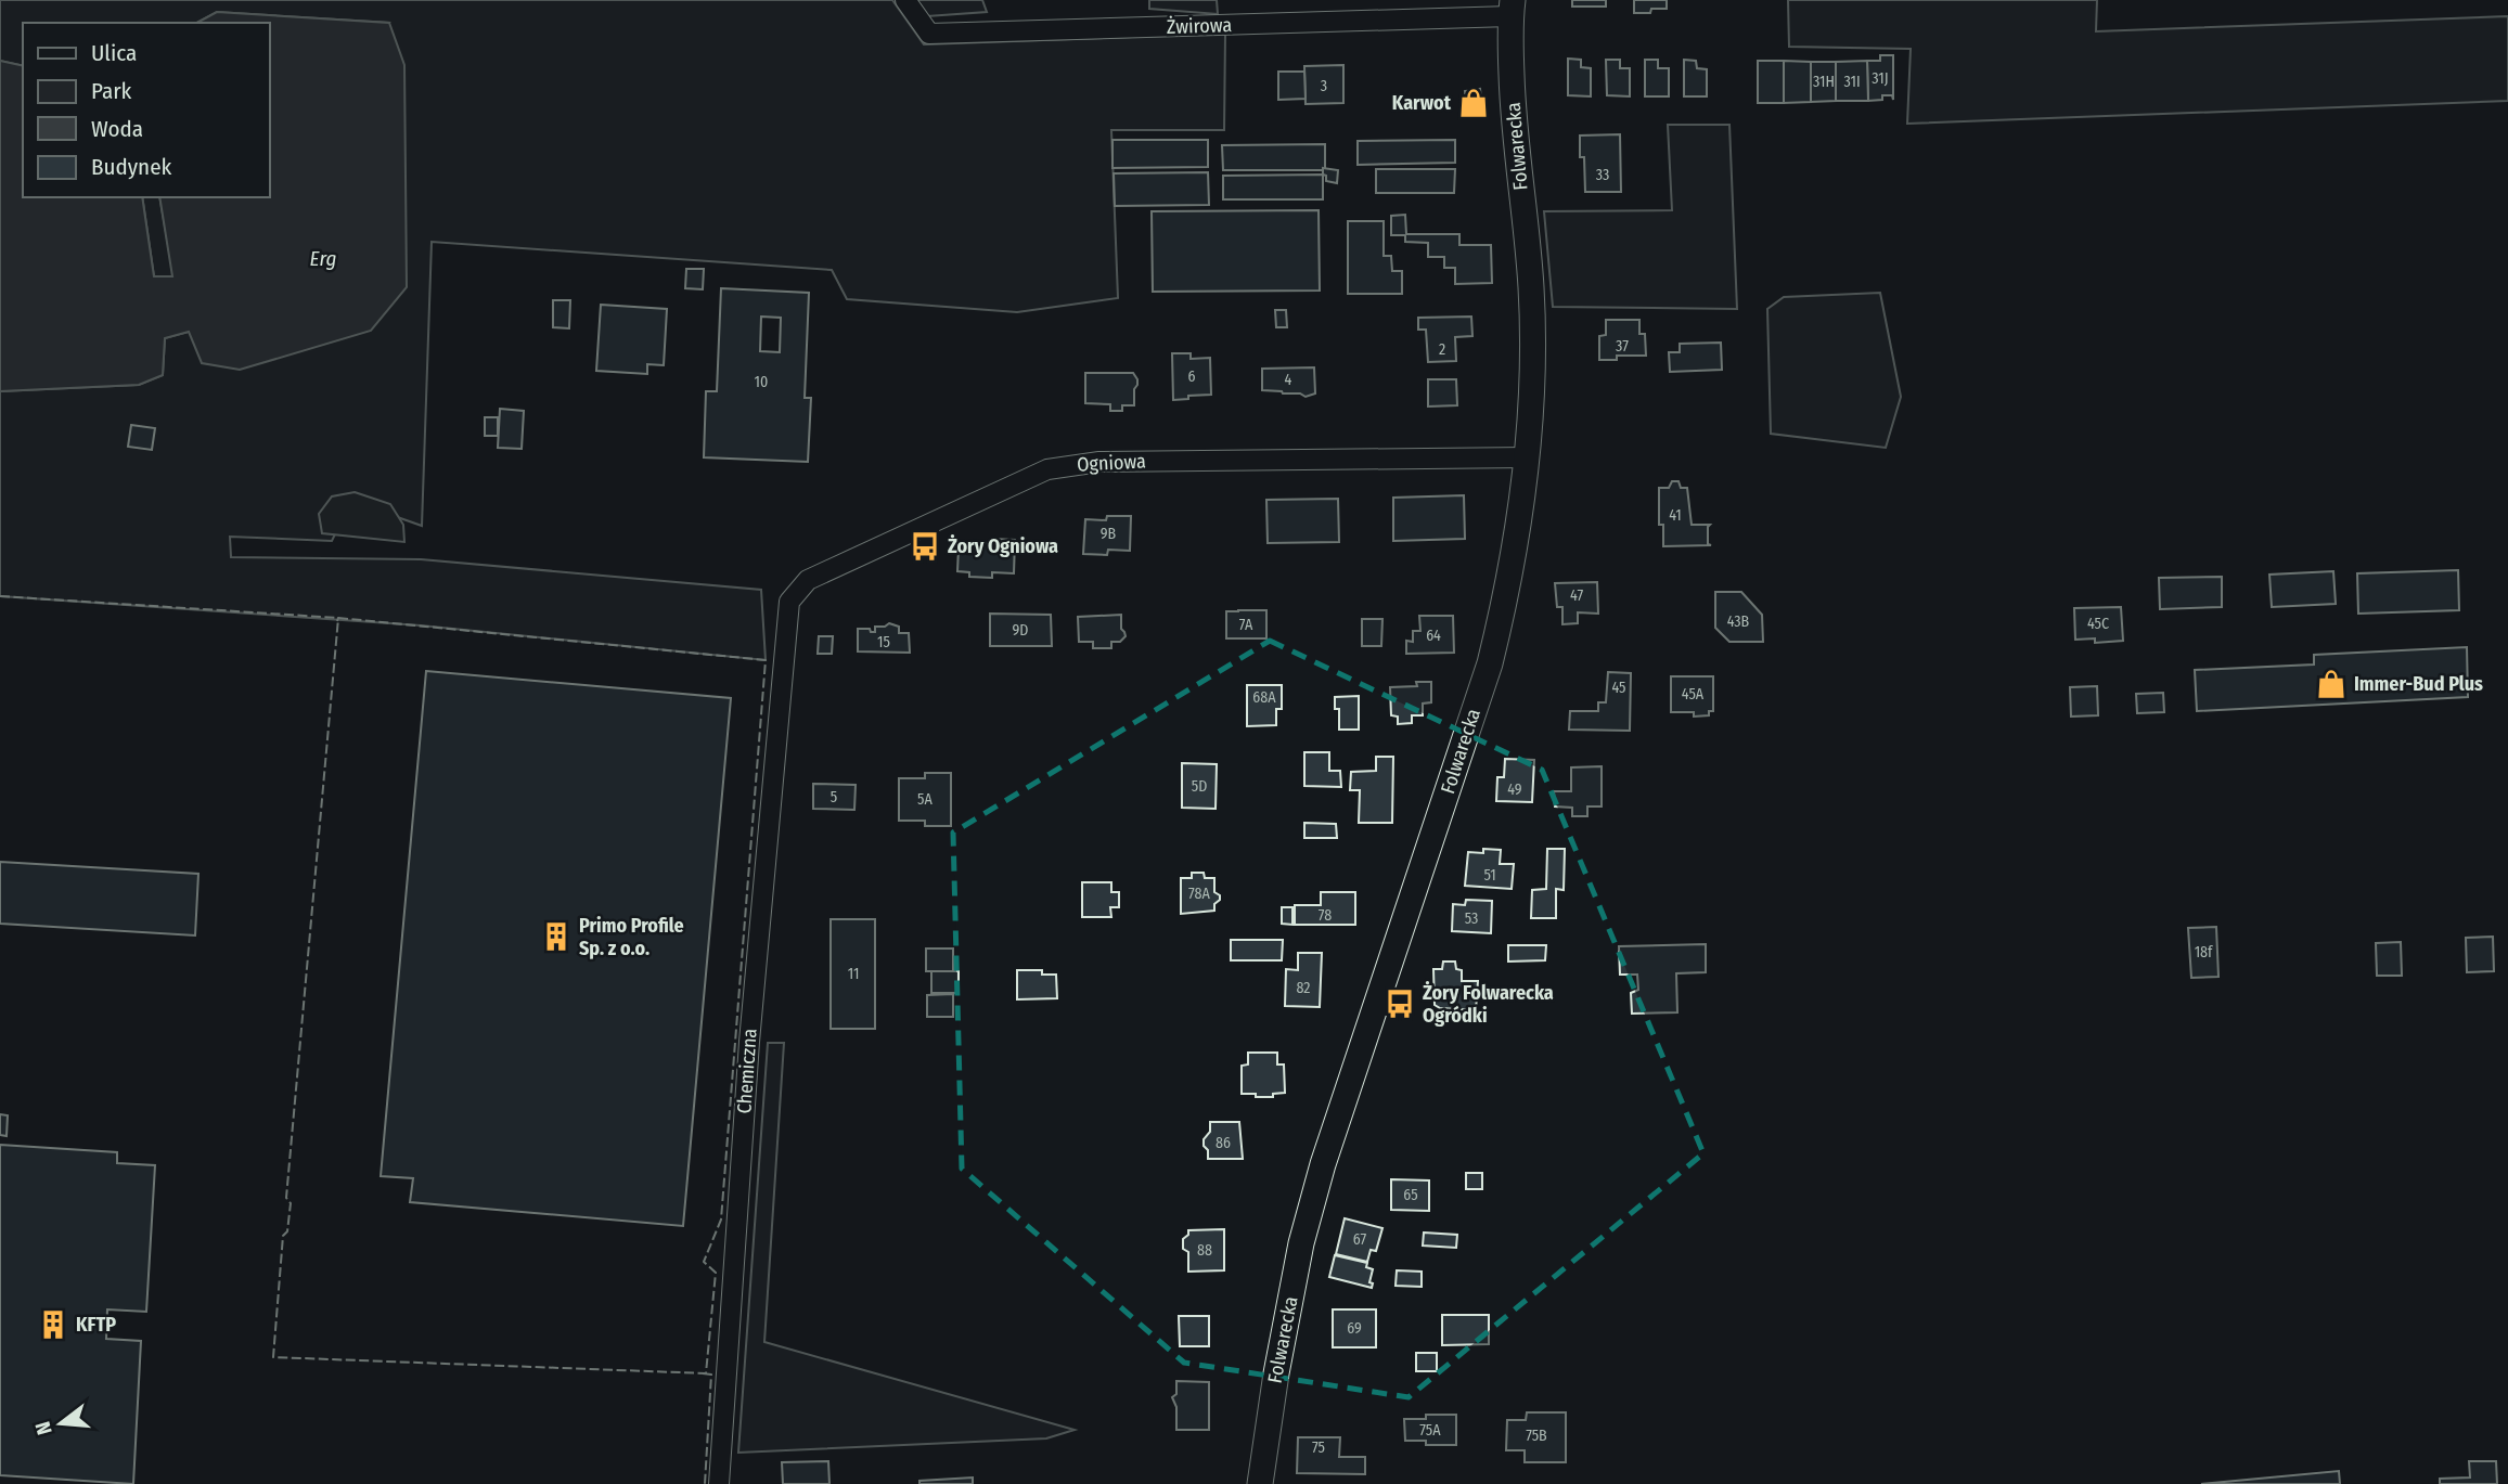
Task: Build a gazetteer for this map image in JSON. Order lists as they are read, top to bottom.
{
  "streets": {
    "street": [
      "Żwirowa",
      "Folwarecka",
      "Ogniowa",
      "Chemiczna"
    ]
  },
  "crossings": [
    ["Żwirowa", "Folwarecka"],
    ["Folwarecka", "Ogniowa"],
    ["Ogniowa", "Chemiczna"]
  ],
  "water": ["Erg"],
  "places": {
    "shop": ["Karwot", "Immer-Bud Plus"],
    "bus stop": ["Żory Ogniowa", "Żory Folwarecka Ogródki"],
    "building": ["Primo Profile Sp. z o.o.", "KFTP"]
  },
  "house_numbers": [
    "31J",
    "31H",
    "31I",
    "3",
    "33",
    "37",
    "2",
    "6",
    "4",
    "10",
    "41",
    "9B",
    "47",
    "43B",
    "45C",
    "7A",
    "9D",
    "64",
    "15",
    "45",
    "45A",
    "68A",
    "5D",
    "49",
    "5",
    "5A",
    "51",
    "78A",
    "78",
    "53",
    "18f",
    "11",
    "82",
    "86",
    "65",
    "67",
    "88",
    "69",
    "75A",
    "75B",
    "75"
  ],
  "legend": [
    "Ulica",
    "Park",
    "Woda",
    "Budynek"
  ],
  "north": "left"
}
